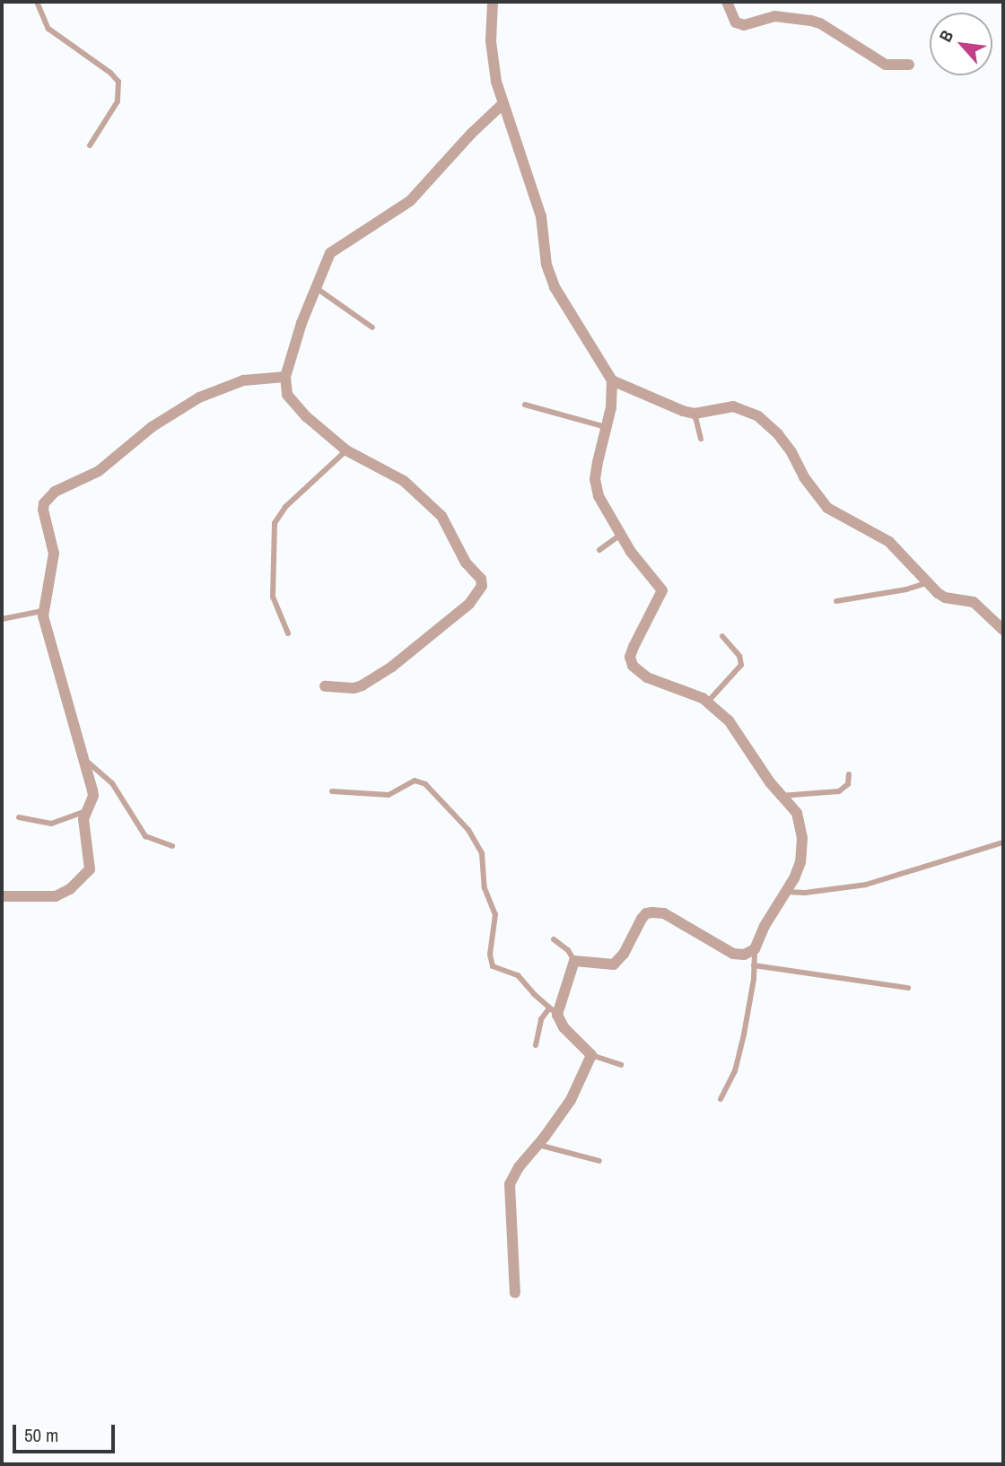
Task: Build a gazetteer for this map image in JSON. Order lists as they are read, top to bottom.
{
  "scale_bar": "50 m",
  "north": "top left"
}
